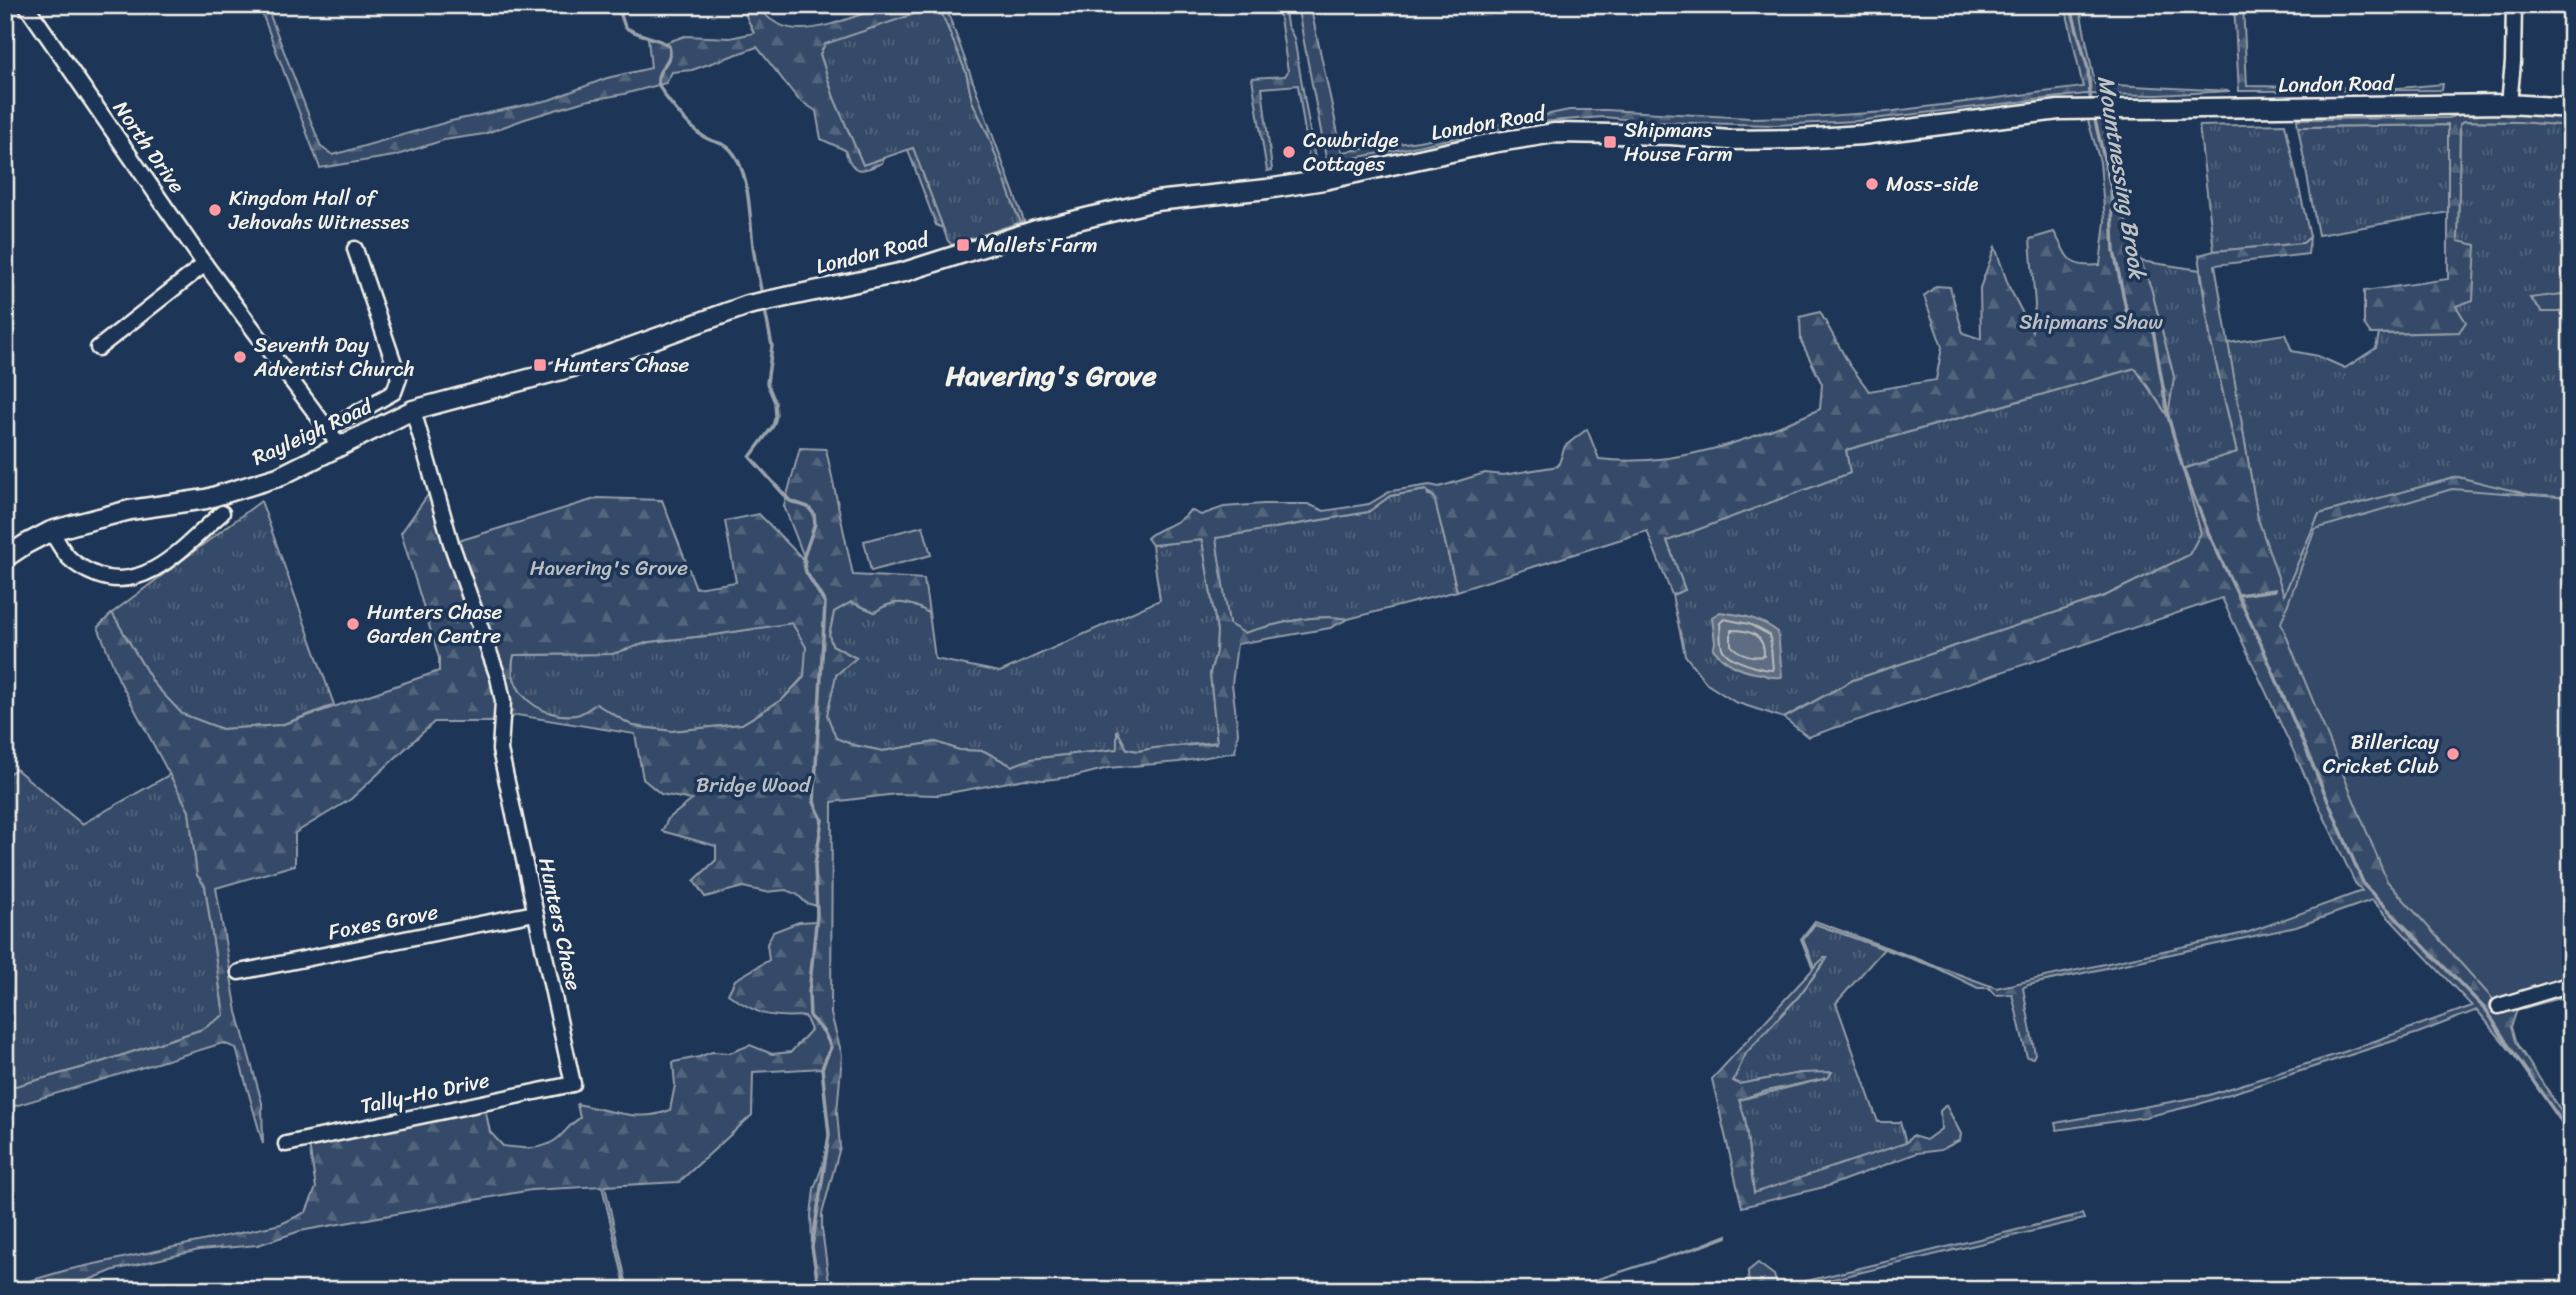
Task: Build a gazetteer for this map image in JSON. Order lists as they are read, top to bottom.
{
  "streets": {
    "main road": ["London Road", "Rayleigh Road"],
    "street": [
      "North Drive",
      "Foxes Grove",
      "Hunters Chase",
      "Tally-Ho Drive"
    ]
  },
  "crossings": [
    ["London Road", "Rayleigh Road"],
    ["North Drive", "Rayleigh Road"],
    ["Rayleigh Road", "Hunters Chase"],
    ["Foxes Grove", "Hunters Chase"],
    ["Hunters Chase", "Tally-Ho Drive"]
  ],
  "districts": ["Havering's Grove"],
  "water": ["Mountnessing Brook"],
  "parks": ["Shipmans Shaw", "Havering's Grove", "Bridge Wood"],
  "places": {
    "transit": ["Shipmans House Farm", "Mallets Farm", "Hunters Chase"],
    "other": [
      "Cowbridge Cottages",
      "Moss-side",
      "Kingdom Hall of Jehovahs Witnesses",
      "Seventh Day Adventist Church",
      "Hunters Chase Garden Centre",
      "Billericay Cricket Club"
    ]
  }
}
